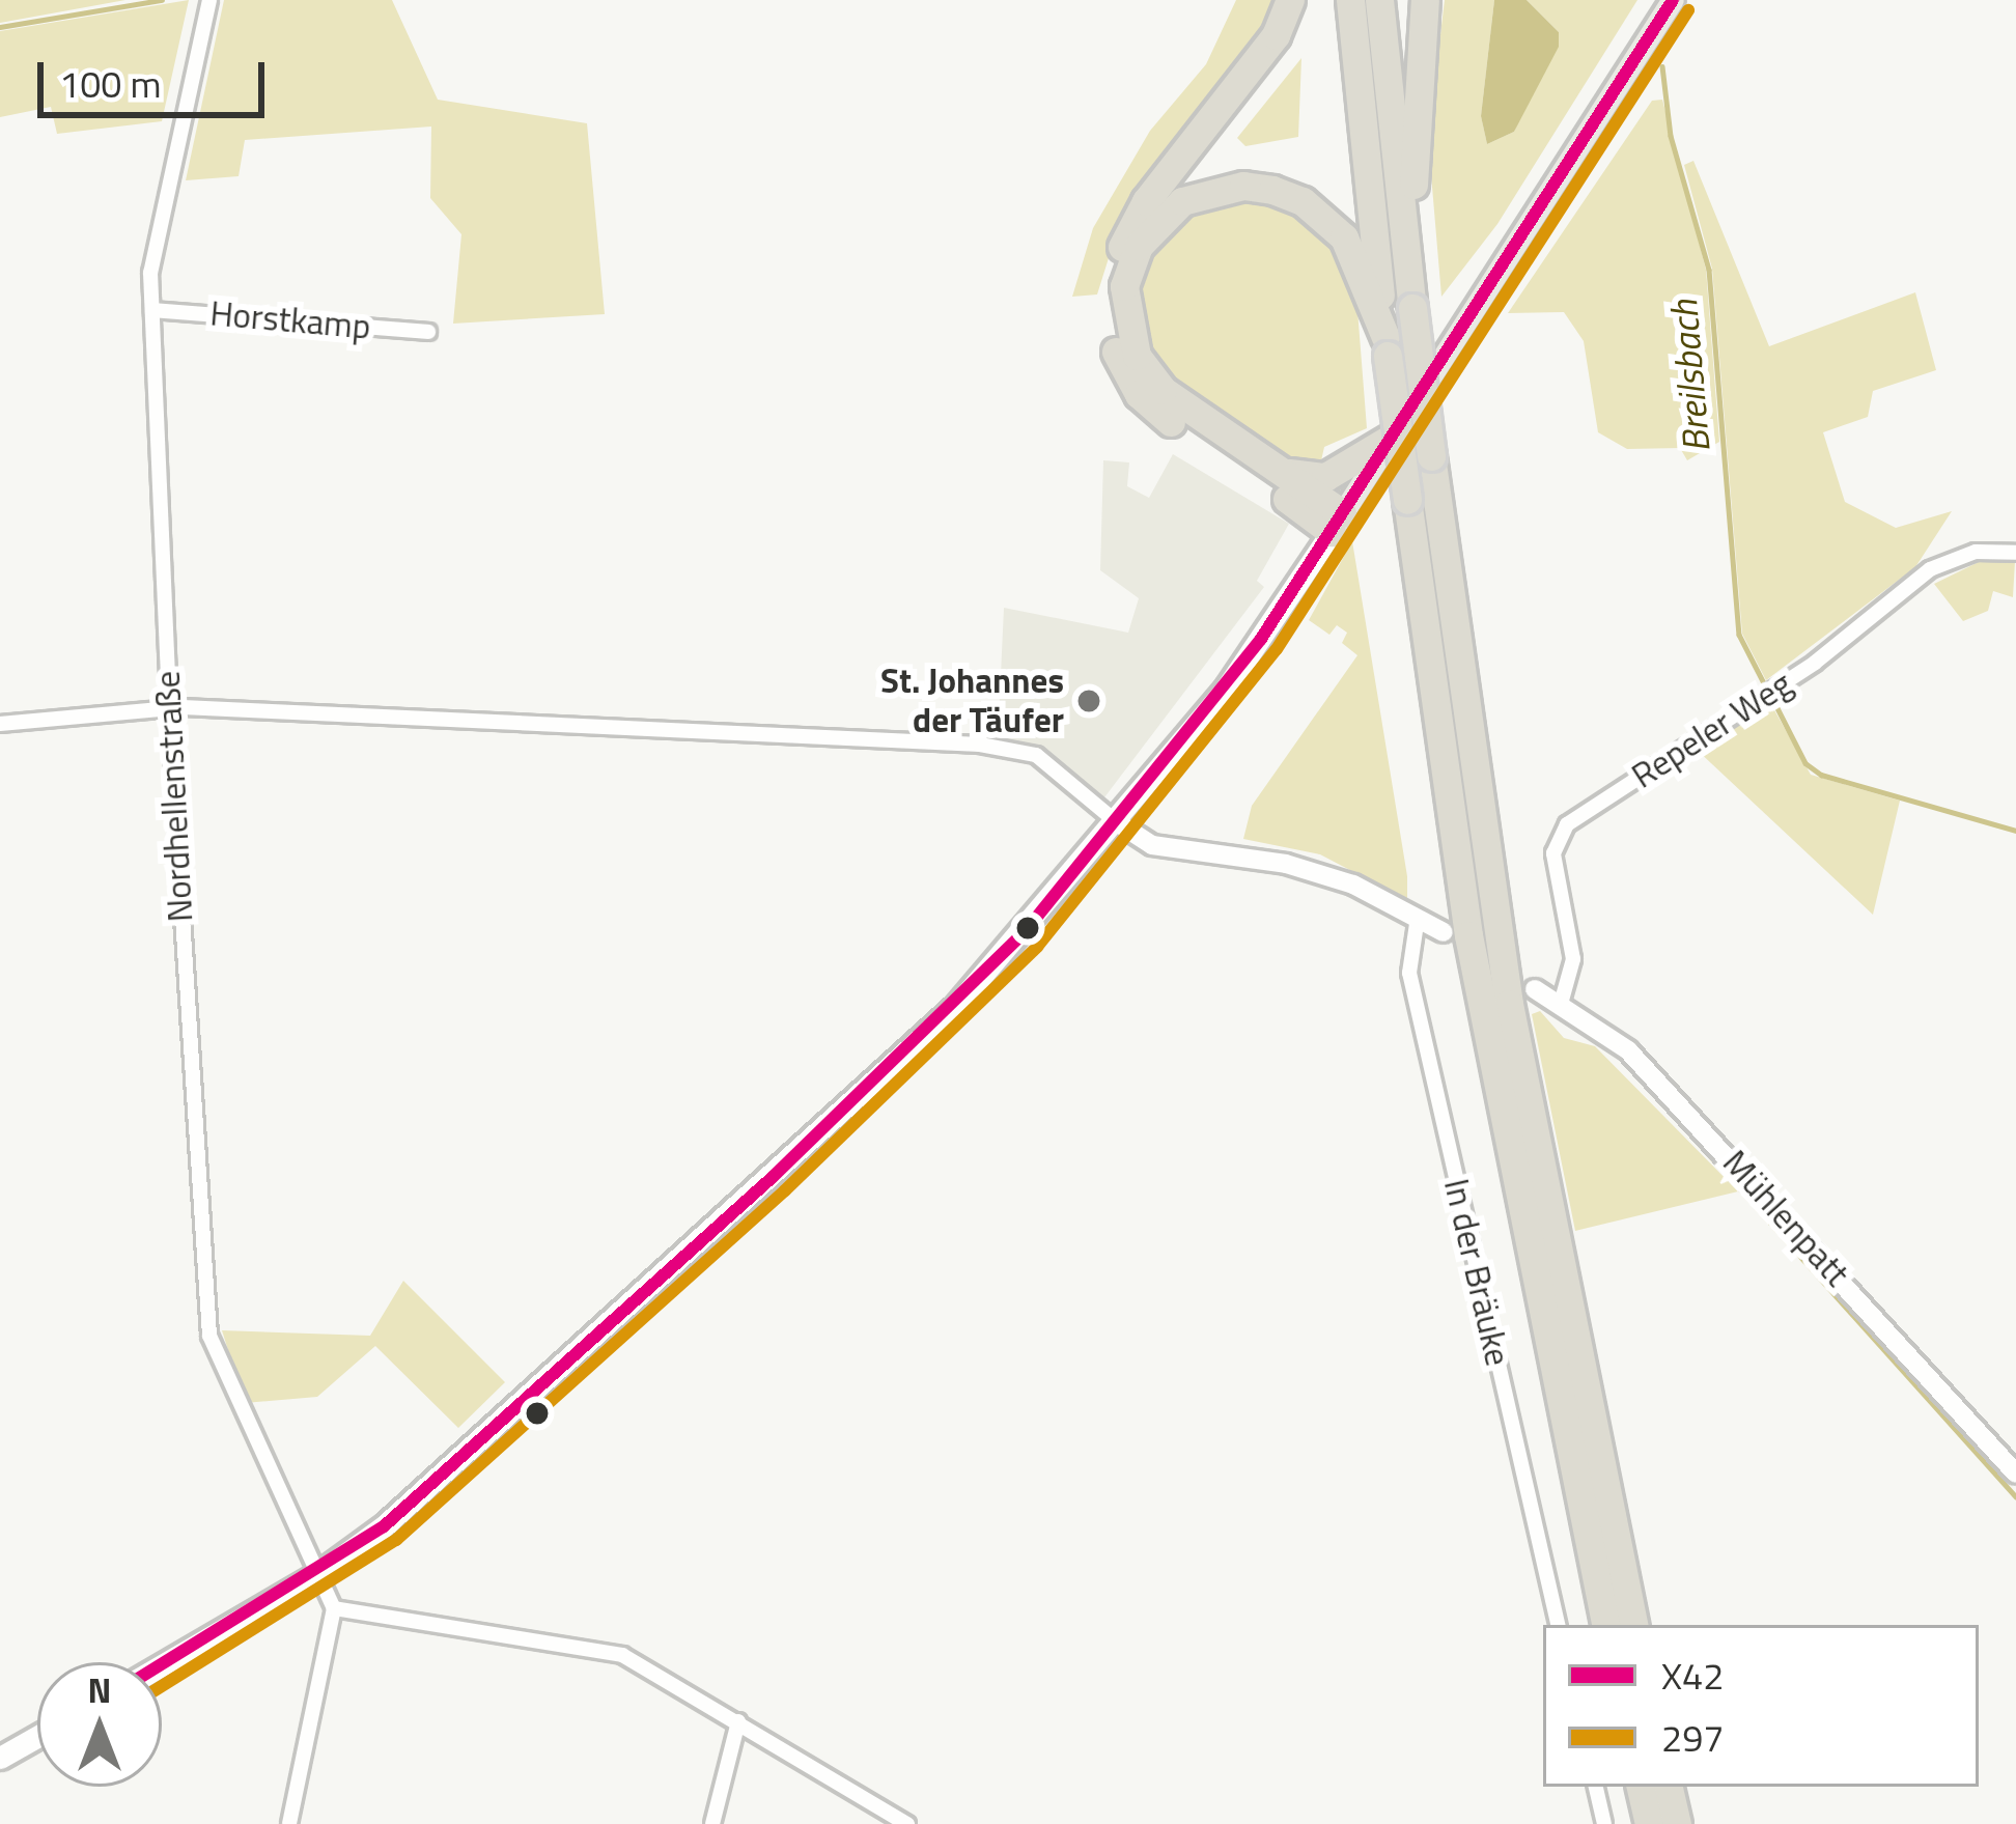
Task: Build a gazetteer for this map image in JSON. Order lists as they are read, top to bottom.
{
  "streets": {
    "street": [
      "Horstkamp",
      "Repeler Weg",
      "Nordhellenstraße",
      "Mühlenpatt",
      "In der Bräuke"
    ]
  },
  "crossings": [
    ["Horstkamp", "Nordhellenstraße"],
    ["Repeler Weg", "Mühlenpatt"]
  ],
  "water": ["Breilsbach"],
  "places": ["St. Johannes der Täufer"],
  "lines": ["transit line X42", "transit line 297"],
  "legend": ["X42", "297"],
  "scale_bar": "100 m",
  "north": "top"
}
